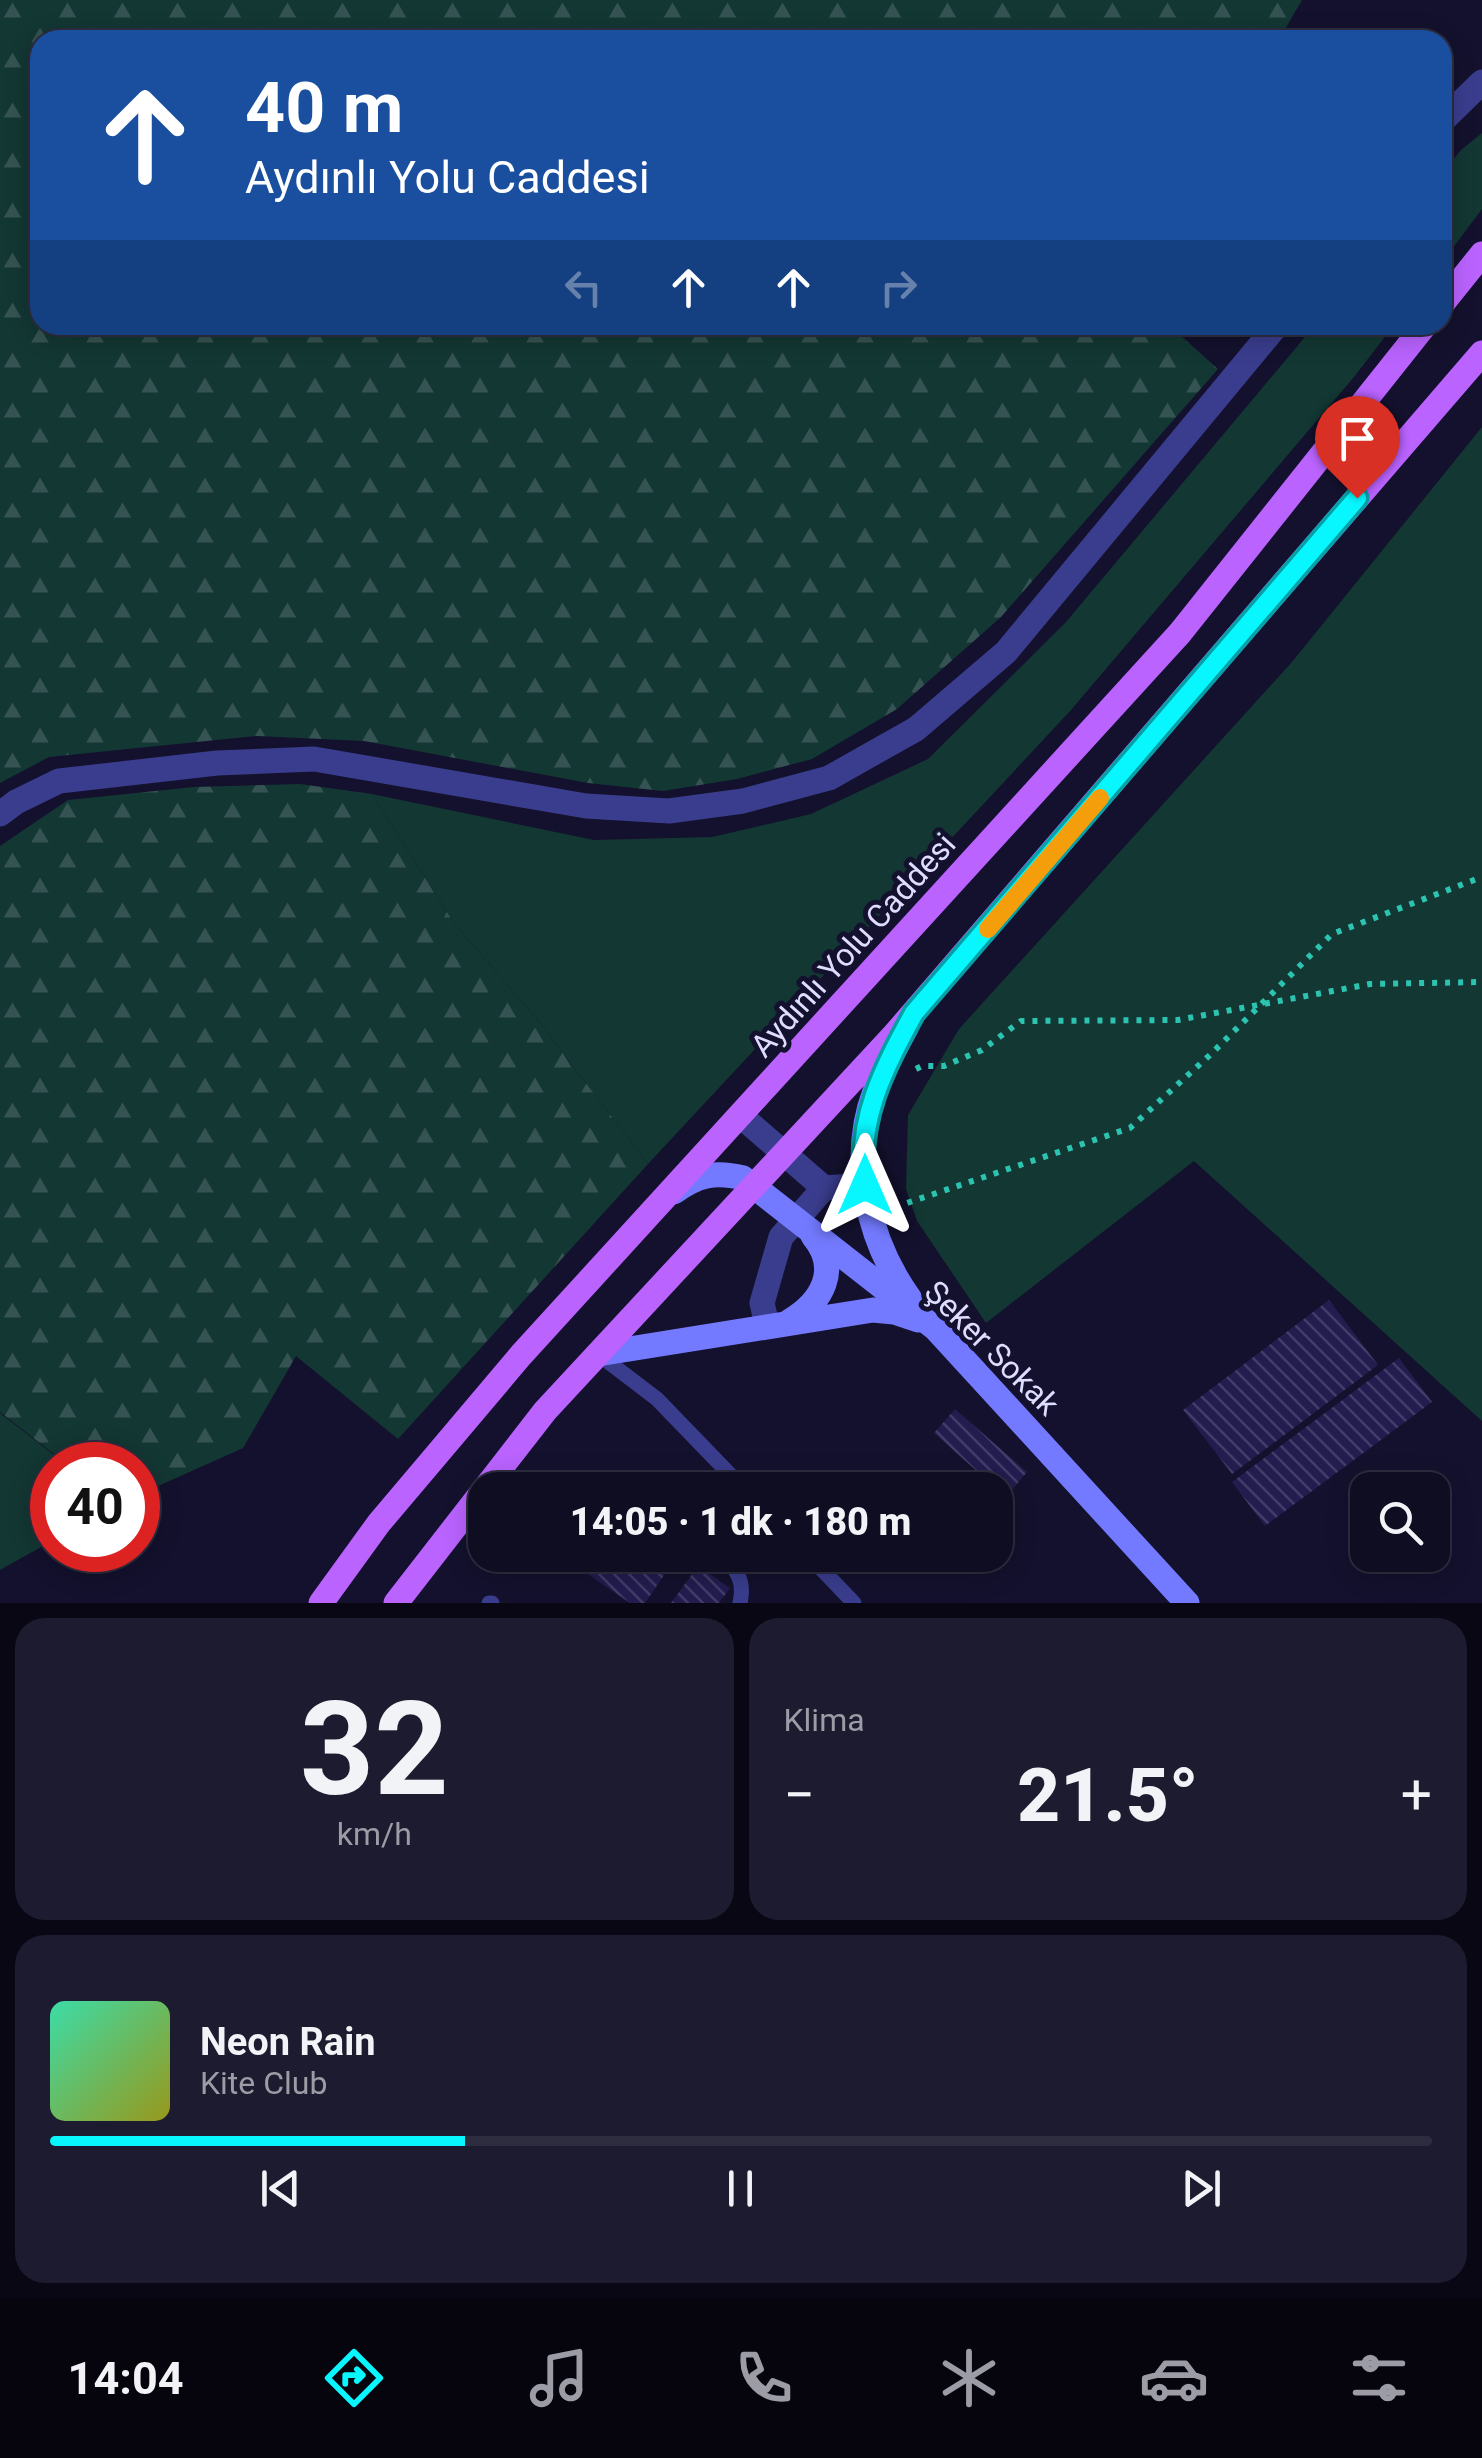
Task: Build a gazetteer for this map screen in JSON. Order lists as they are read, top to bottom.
{
  "streets": {
    "main road": ["Aydınlı Yolu Caddesi"],
    "street": ["Şeker Sokak"]
  },
  "crossings": [
    ["Aydınlı Yolu Caddesi", "Şeker Sokak"]
  ],
  "page": {
    "turn": ["40 m", "Aydınlı Yolu Caddesi"],
    "limit": "40",
    "trip": "14:05 · 1 dk · 180 m",
    "tile": [
      ["32", "km/h"],
      "Klima"
    ],
    "heat": ["−", "21.5°", "+"],
    "song": ["Neon Rain", "Kite Club"],
    "tabs": "14:04"
  }
}
